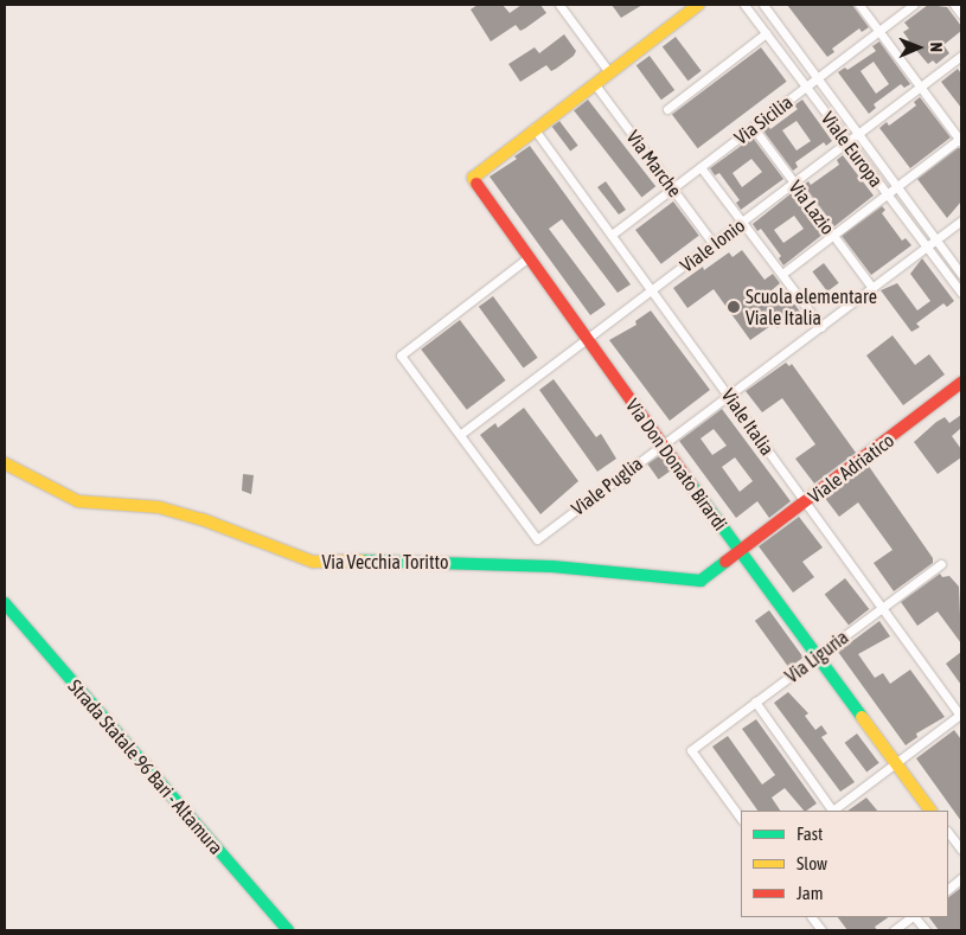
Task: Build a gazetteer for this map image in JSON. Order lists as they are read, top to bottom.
{
  "streets": {
    "street": [
      "Via Sicilia",
      "Viale Europa",
      "Via Marche",
      "Via Lazio",
      "Viale Ionio",
      "Viale Italia",
      "Via Don Donato Birardi",
      "Viale Adriatico",
      "Viale Puglia",
      "Via Vecchia Toritto",
      "Via Liguria",
      "Strada Statale 96 Bari - Altamura"
    ]
  },
  "crossings": [
    ["Via Sicilia", "Viale Europa"],
    ["Via Sicilia", "Via Marche"],
    ["Via Sicilia", "Via Lazio"],
    ["Via Sicilia", "Viale Italia"],
    ["Viale Europa", "Viale Ionio"],
    ["Viale Europa", "Viale Puglia"],
    ["Via Marche", "Viale Ionio"],
    ["Via Lazio", "Viale Ionio"],
    ["Via Lazio", "Viale Puglia"],
    ["Viale Ionio", "Viale Italia"],
    ["Viale Ionio", "Via Don Donato Birardi"],
    ["Viale Ionio", "Viale Puglia"],
    ["Viale Italia", "Via Don Donato Birardi"],
    ["Viale Italia", "Viale Adriatico"],
    ["Viale Italia", "Viale Puglia"],
    ["Viale Italia", "Via Liguria"],
    ["Via Don Donato Birardi", "Viale Adriatico"],
    ["Via Don Donato Birardi", "Viale Puglia"],
    ["Via Don Donato Birardi", "Via Vecchia Toritto"],
    ["Via Don Donato Birardi", "Via Liguria"],
    ["Viale Adriatico", "Via Vecchia Toritto"]
  ],
  "places": ["Scuola elementare Viale Italia"],
  "legend": ["Fast", "Slow", "Jam"],
  "north": "right"
}
